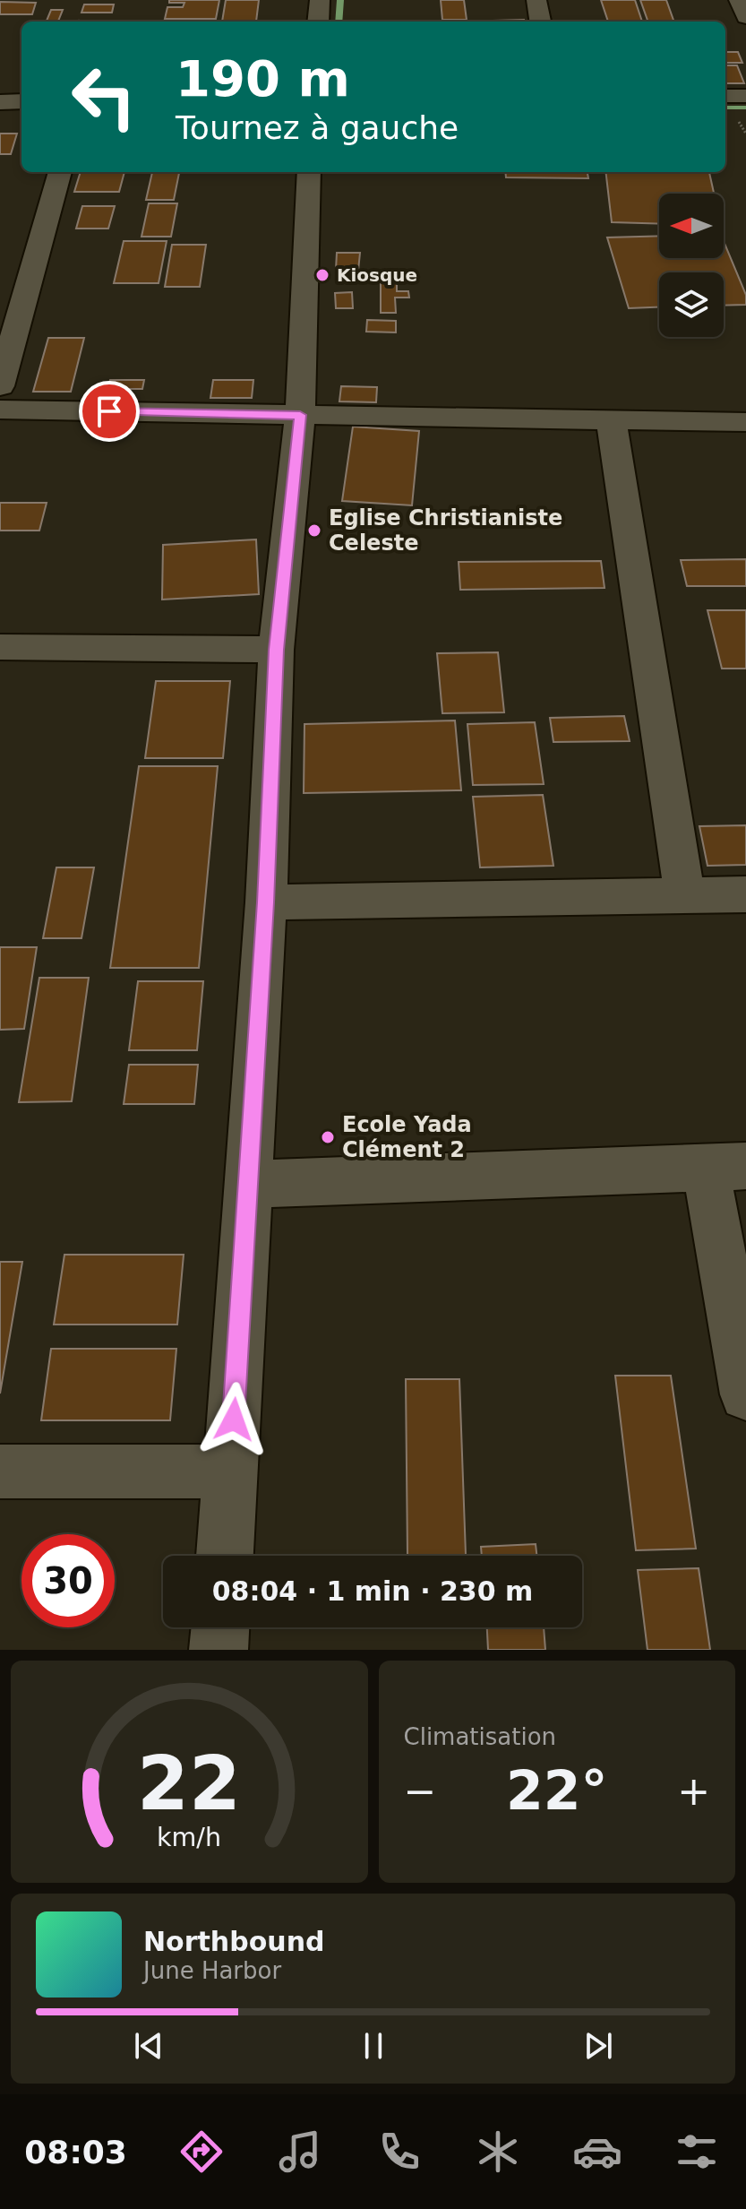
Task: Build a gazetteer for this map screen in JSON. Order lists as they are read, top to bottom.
{
  "places": ["Kiosque", "Eglise Christianiste Celeste", "Ecole Yada Clément 2"],
  "north": "left",
  "page": {
    "turn": ["190 m", "Tournez à gauche"],
    "limit": "30",
    "trip": "08:04 · 1 min · 230 m",
    "tile": "Climatisation",
    "heat": ["−", "22°", "+"],
    "song": ["Northbound", "June Harbor"],
    "tabs": "08:03",
    "gauge": ["22", "km/h"]
  }
}
